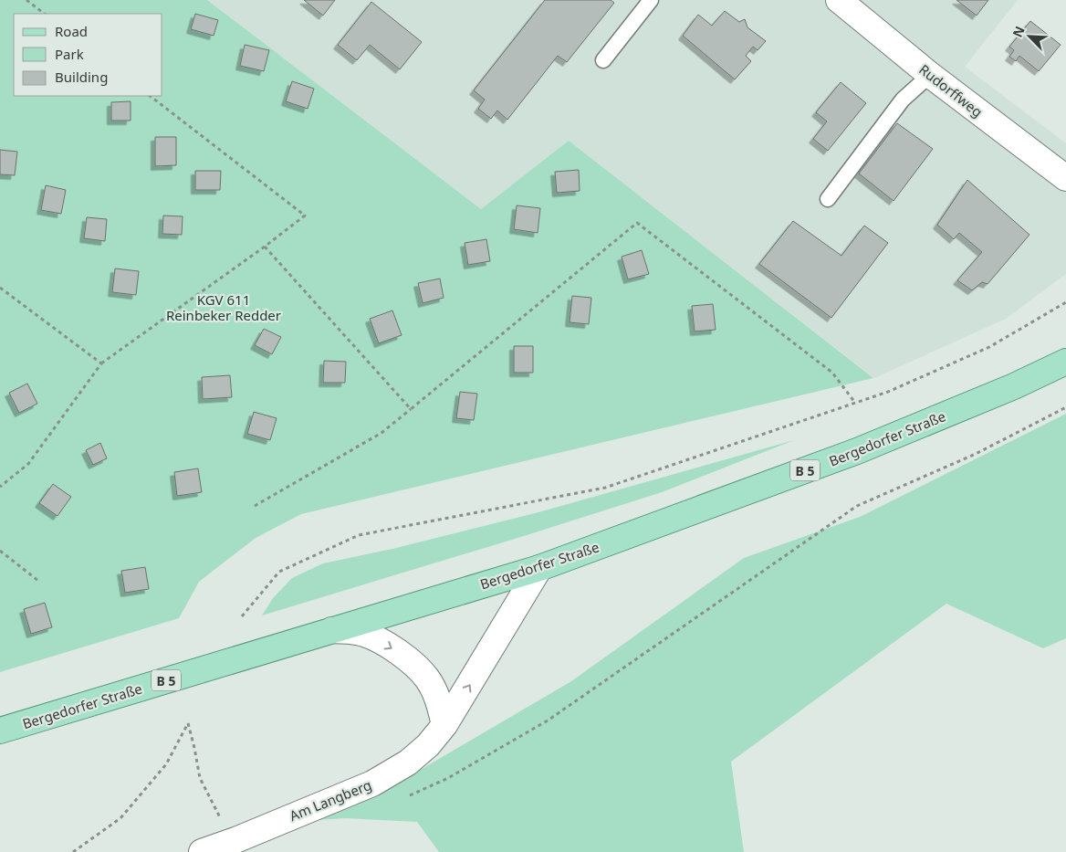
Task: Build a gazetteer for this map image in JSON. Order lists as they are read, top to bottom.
{
  "streets": {
    "main road": ["Bergedorfer Straße", "B 5"],
    "street": ["Rudorffweg", "Am Langberg"]
  },
  "crossings": [
    ["Bergedorfer Straße", "Am Langberg"]
  ],
  "one_way": ["Am Langberg"],
  "parks": ["KGV 611 Reinbeker Redder"],
  "legend": ["Road", "Park", "Building"],
  "north": "top left"
}
